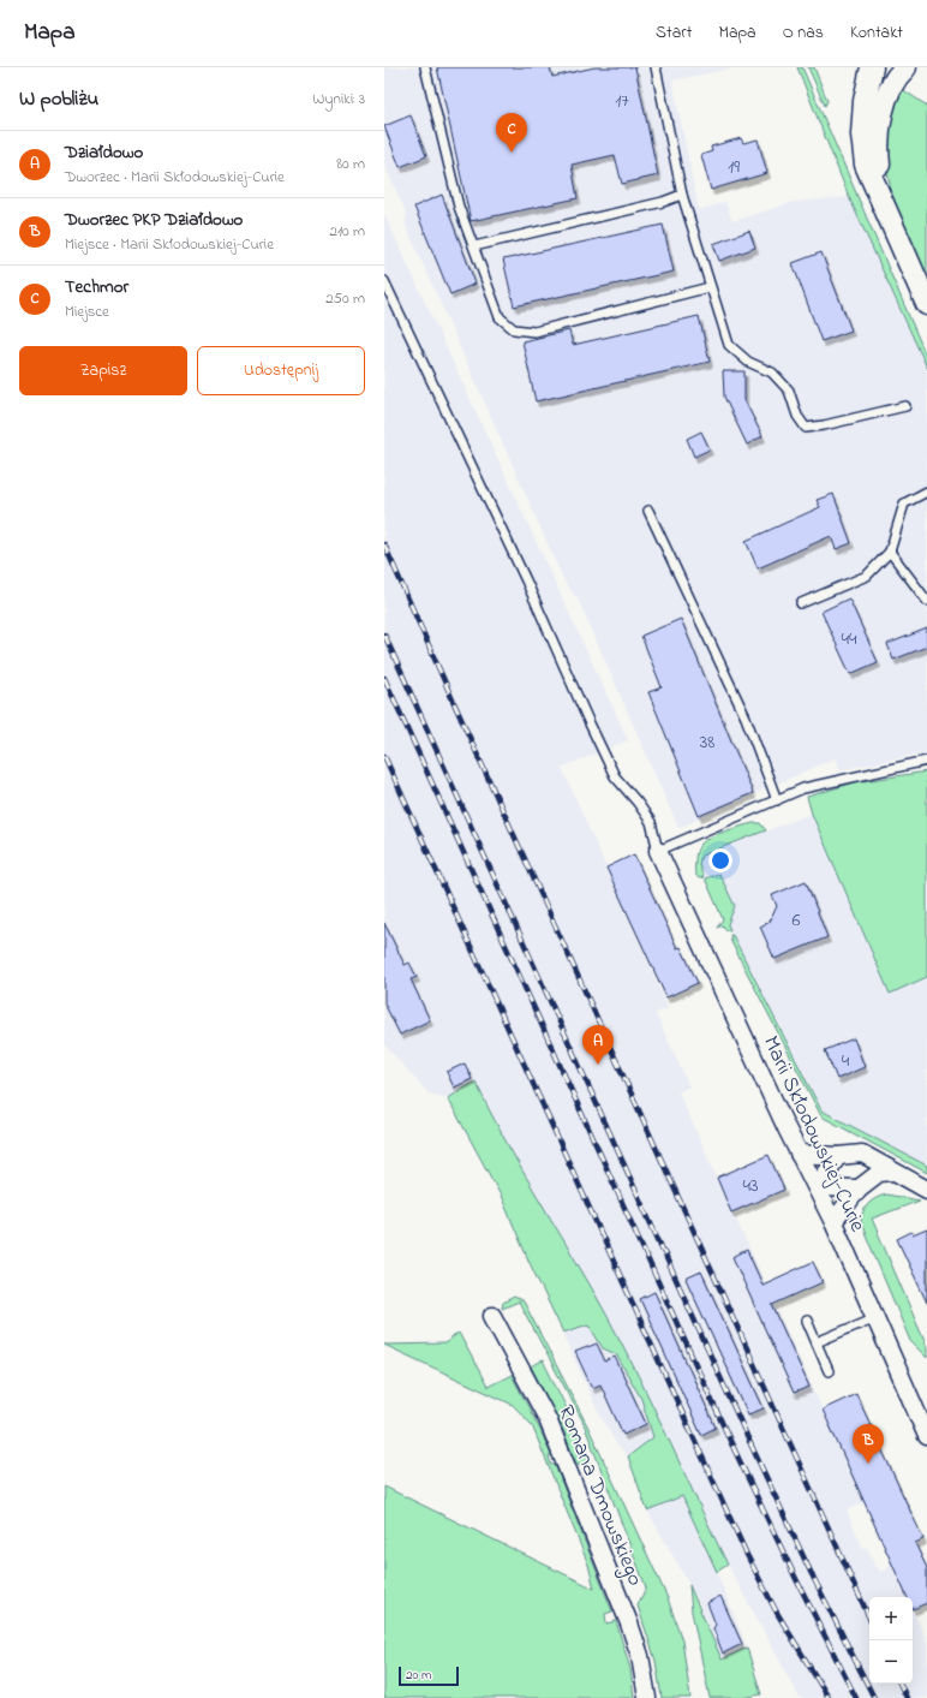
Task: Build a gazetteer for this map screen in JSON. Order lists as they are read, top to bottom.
{
  "streets": {
    "street": ["Marii Skłodowskiej-Curie", "Romana Dmowskiego"]
  },
  "house_numbers": [
    "17",
    "19",
    "44",
    "38",
    "6",
    "4",
    "43"
  ],
  "scale_bar": "20 m",
  "page": {
    "header": "Mapa",
    "nav": [
      "Start",
      "Mapa",
      "O nas",
      "Kontakt"
    ],
    "heading": ["W pobliżu", "Wyniki: 3"],
    "pins": ["C", "A", "B"],
    "list": [
      {
        "mark": "A",
        "name": "Działdowo",
        "note": "Dworzec · Marii Skłodowskiej-Curie",
        "value": "80 m"
      },
      {
        "mark": "B",
        "name": "Dworzec PKP Działdowo",
        "note": "Miejsce · Marii Skłodowskiej-Curie",
        "value": "210 m"
      },
      {
        "mark": "C",
        "name": "Techmor",
        "note": "Miejsce",
        "value": "250 m"
      }
    ],
    "buttons": ["Zapisz", "Udostępnij"],
    "map_buttons": ["+", "−"],
    "scale": "20 m"
  }
}
